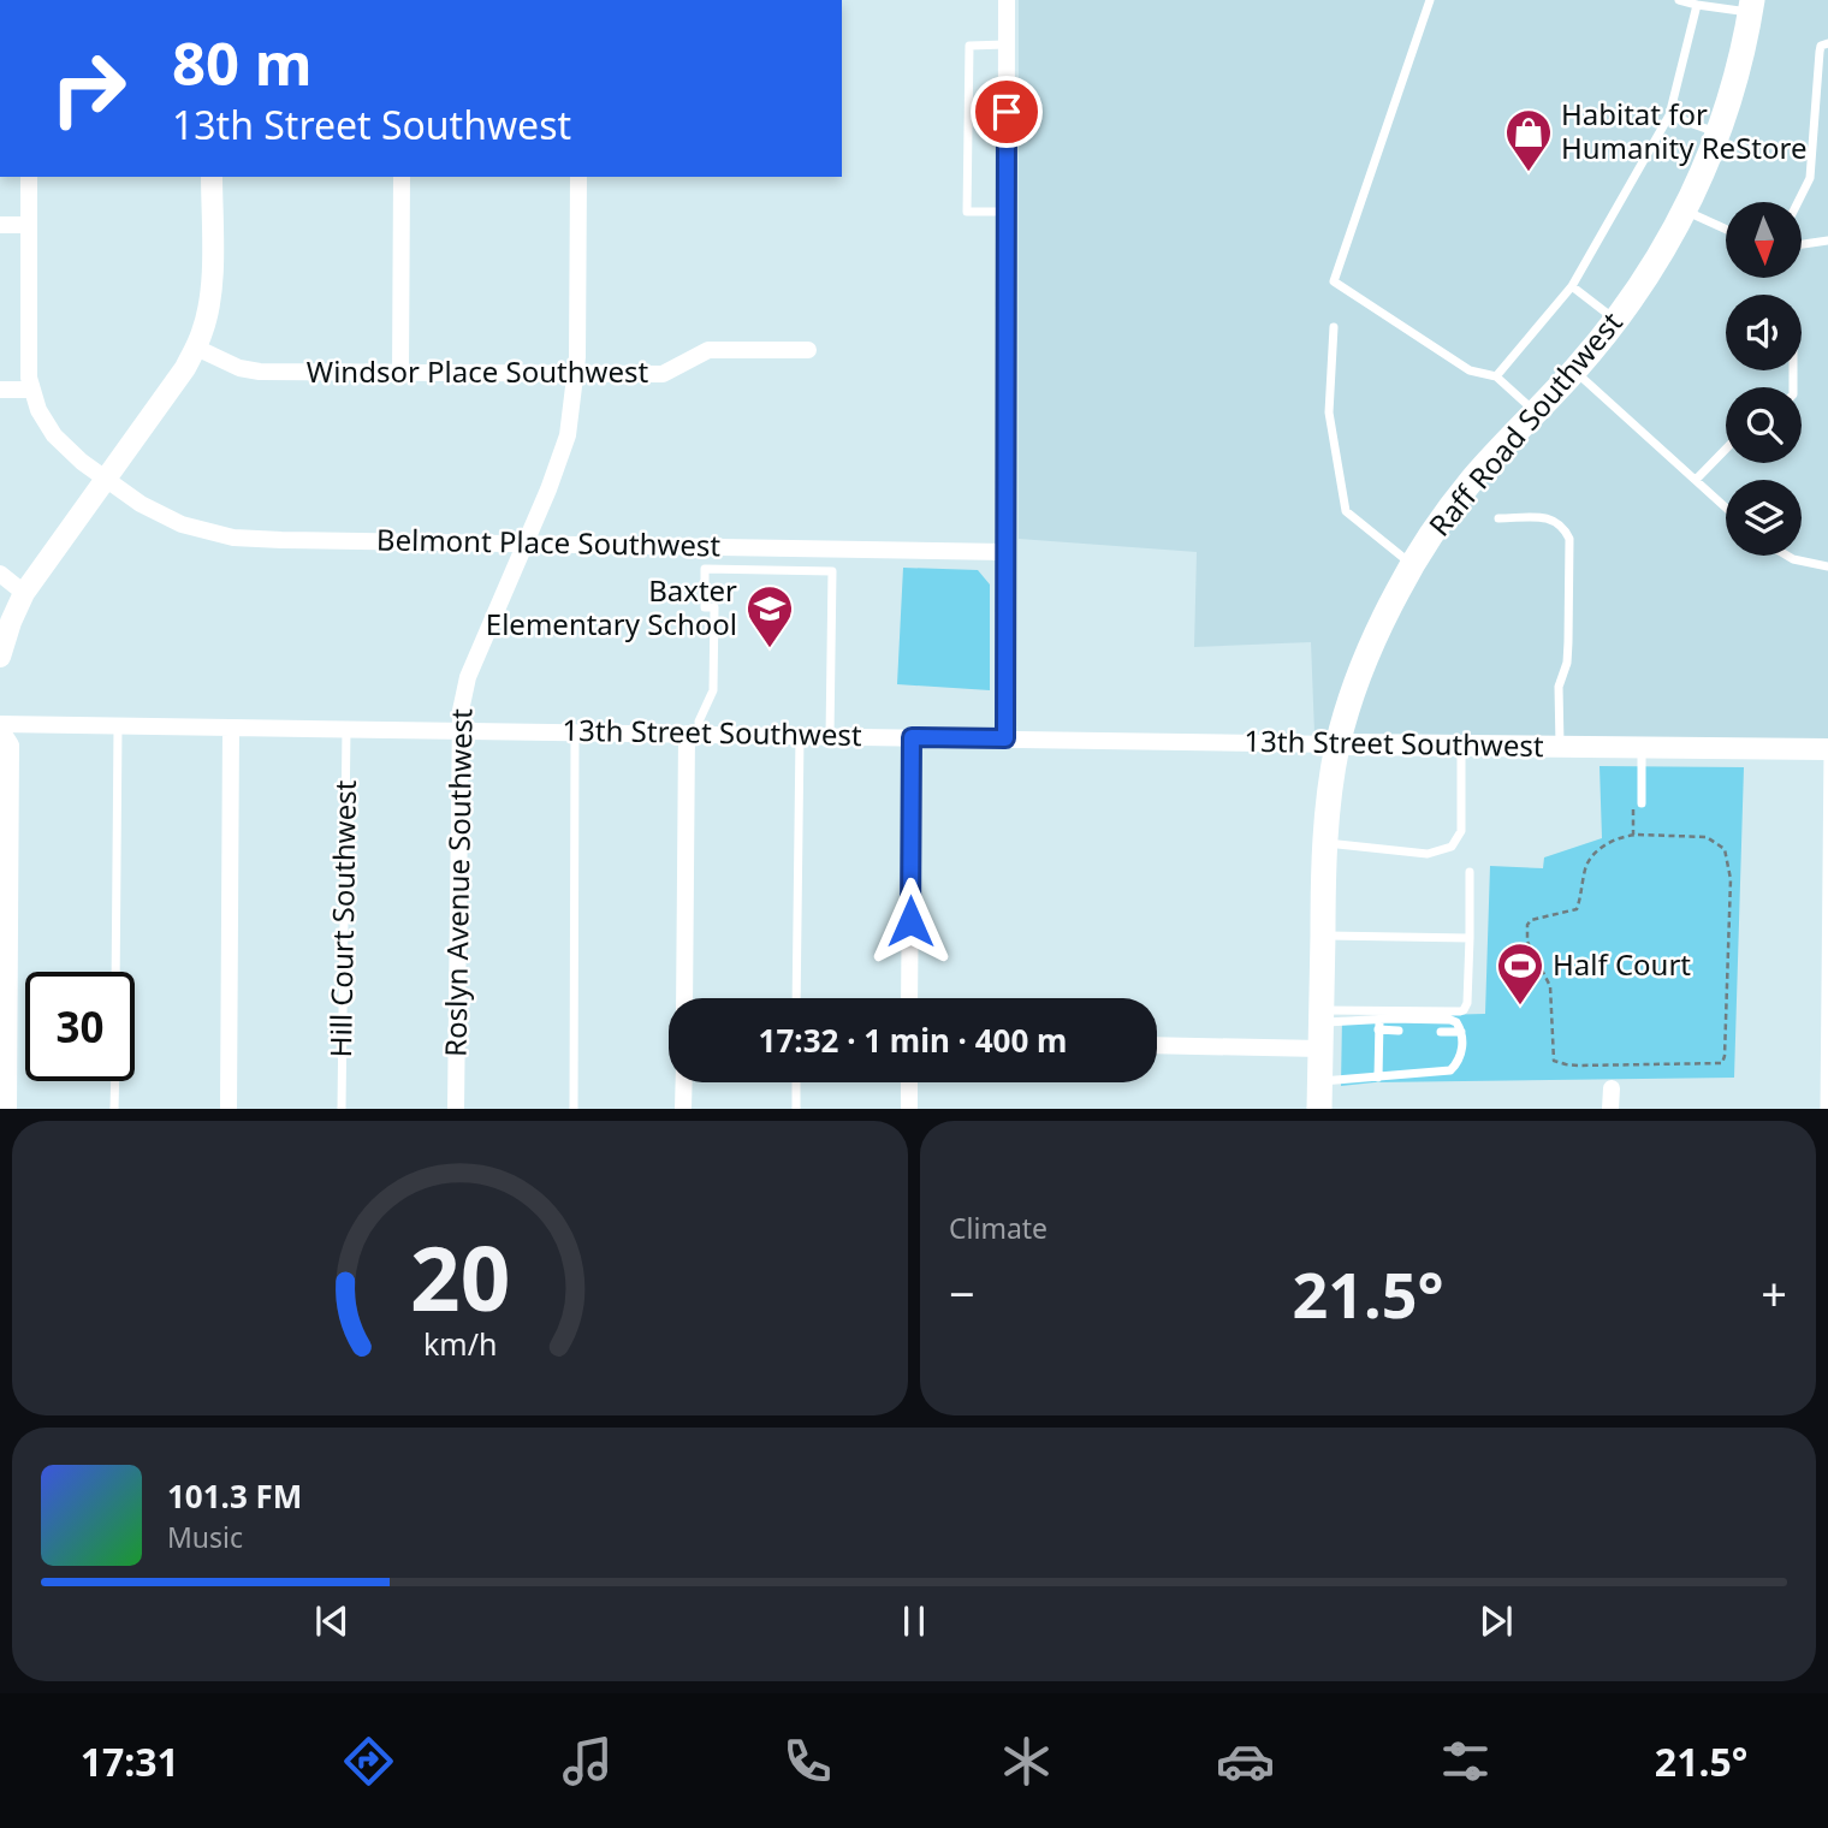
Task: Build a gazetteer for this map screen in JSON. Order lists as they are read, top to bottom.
{
  "streets": {
    "main road": ["Raff Road Southwest"],
    "street": [
      "Windsor Place Southwest",
      "Belmont Place Southwest",
      "13th Street Southwest",
      "Roslyn Avenue Southwest"
    ],
    "lane": ["Hill Court Southwest"]
  },
  "crossings": [
    ["Windsor Place Southwest", "Roslyn Avenue Southwest"],
    ["Raff Road Southwest", "13th Street Southwest"],
    ["Belmont Place Southwest", "Roslyn Avenue Southwest"],
    ["13th Street Southwest", "Roslyn Avenue Southwest"],
    ["13th Street Southwest", "Hill Court Southwest"]
  ],
  "places": {
    "shop": ["Habitat for Humanity ReStore"],
    "school or university": ["Baxter Elementary School"],
    "sports": ["Half Court"]
  },
  "north": "bottom",
  "page": {
    "turn": ["80 m", "13th Street Southwest"],
    "limit": "30",
    "trip": "17:32 · 1 min · 400 m",
    "tile": "Climate",
    "heat": ["−", "21.5°", "+"],
    "song": ["101.3 FM", "Music"],
    "tabs": ["17:31", "21.5°"],
    "gauge": ["20", "km/h"]
  }
}
